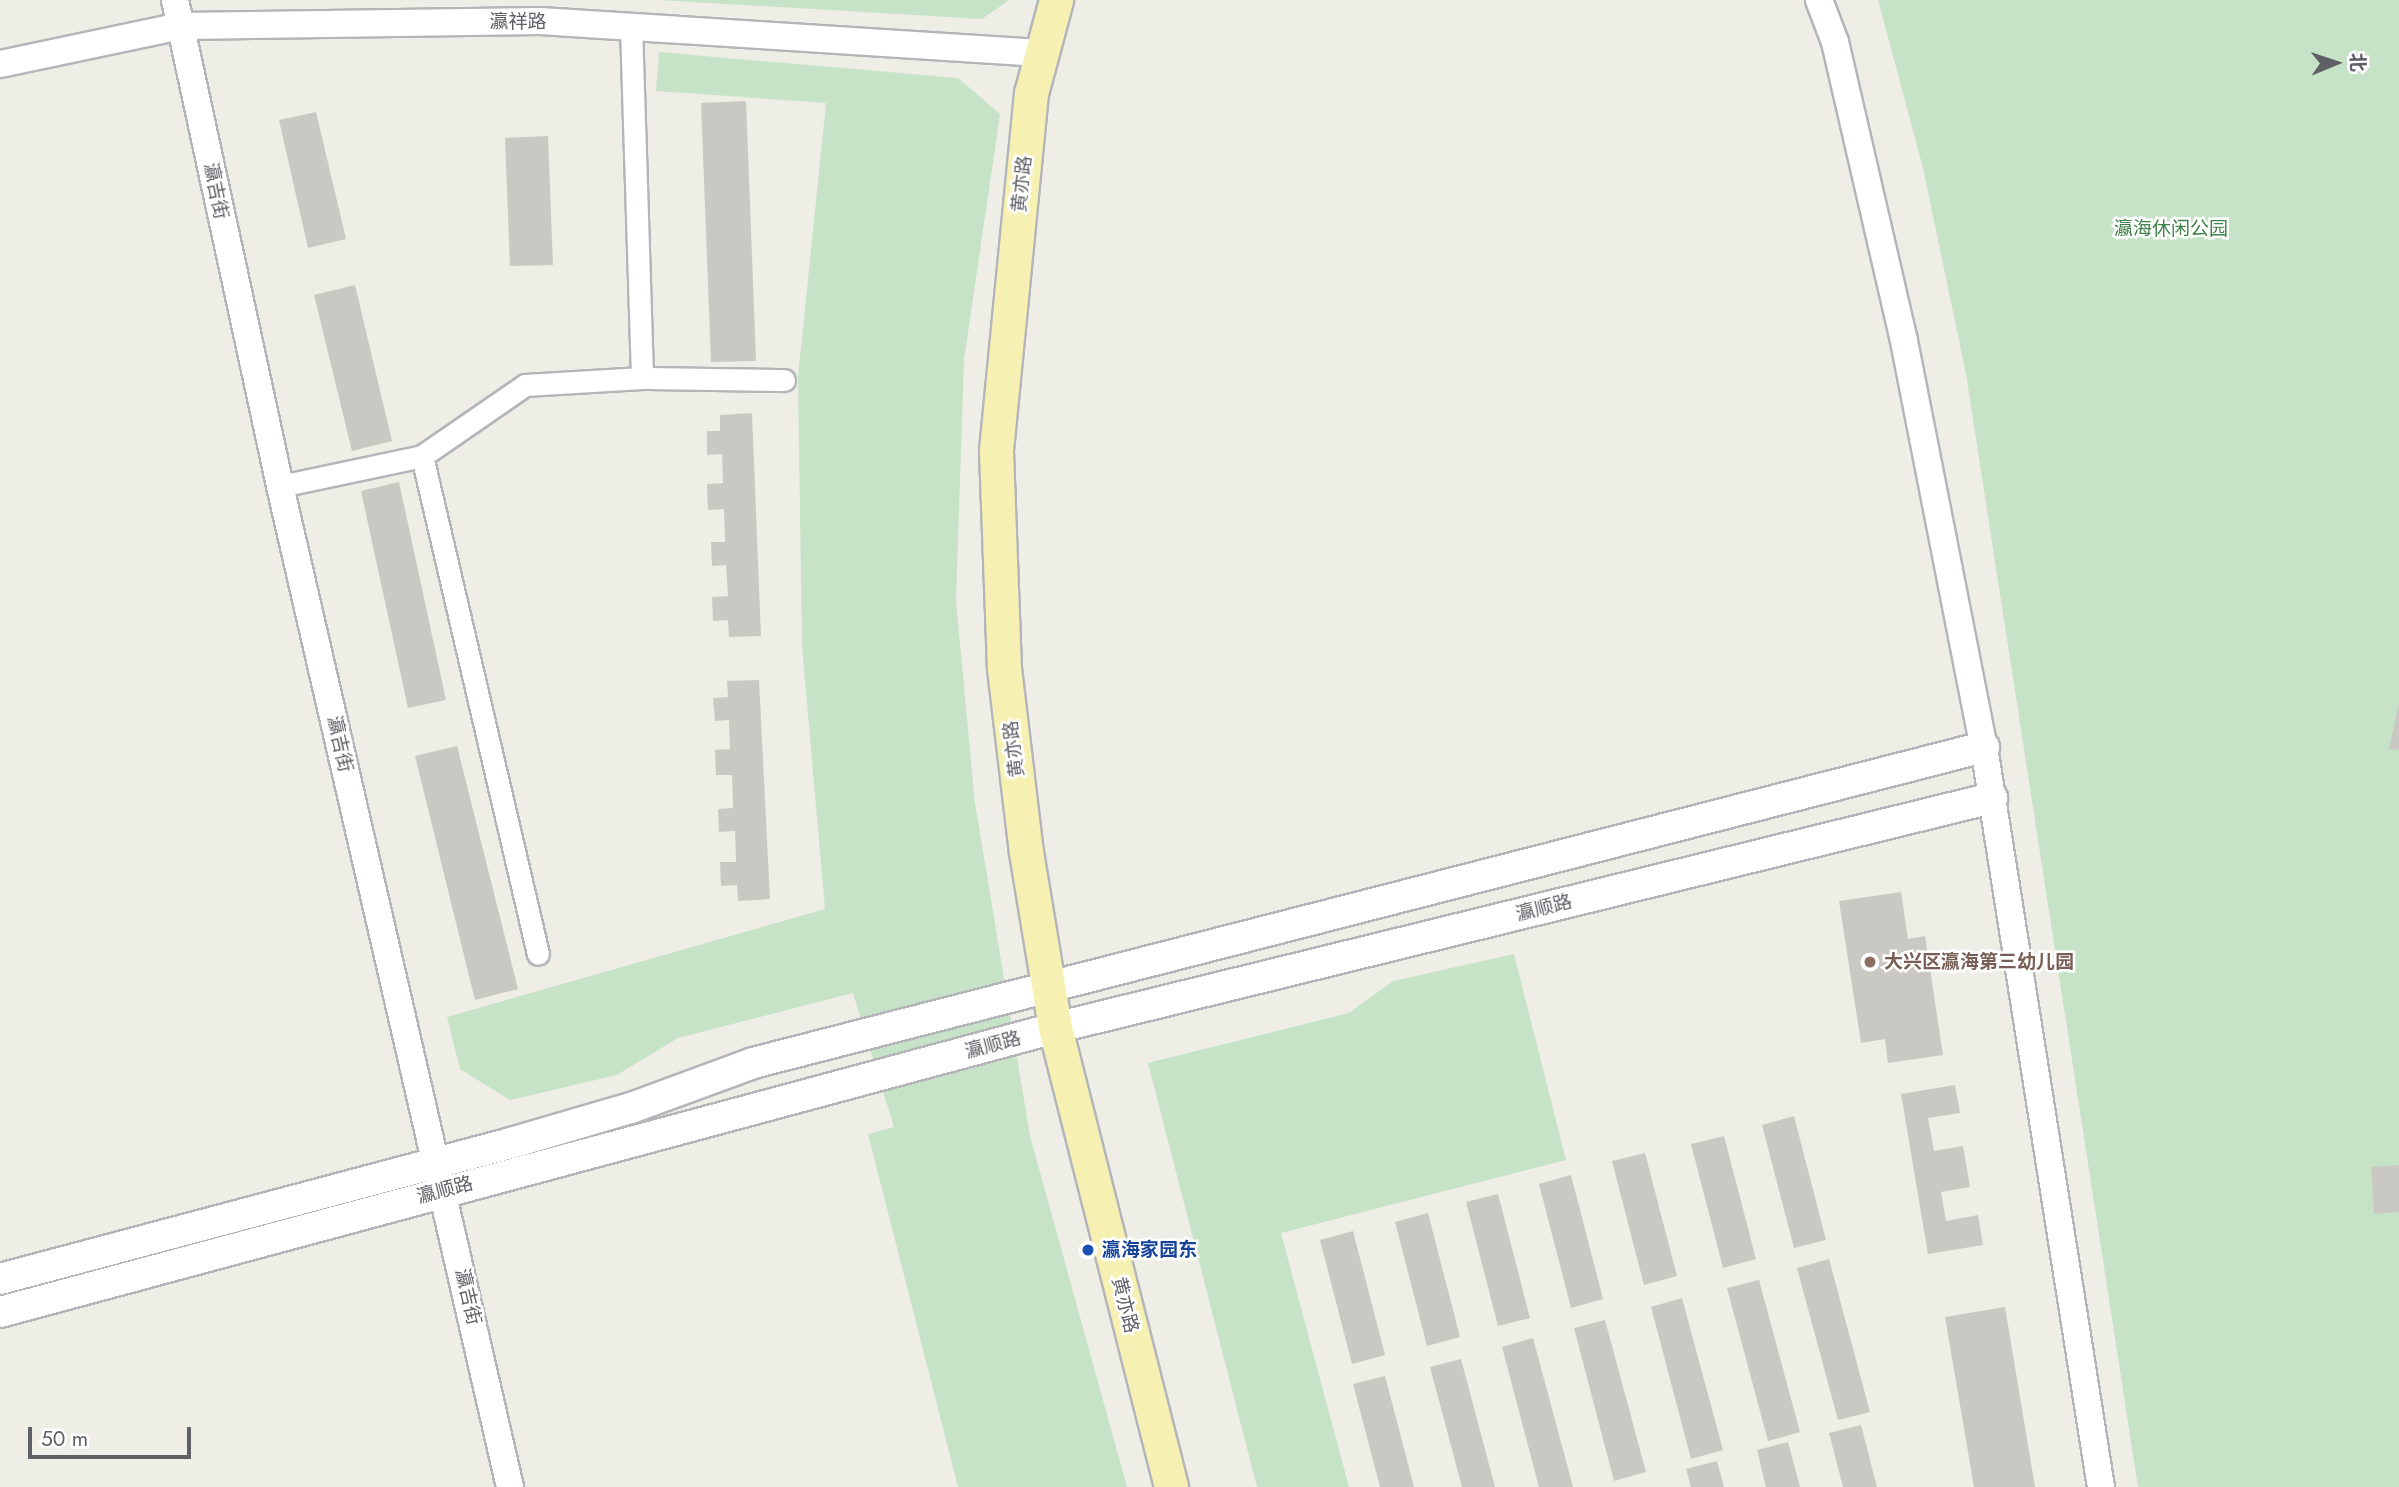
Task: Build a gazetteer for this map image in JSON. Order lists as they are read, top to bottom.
{
  "streets": {
    "main road": ["黄亦路", "瀛顺路"],
    "street": ["瀛祥路", "瀛吉街"]
  },
  "crossings": [
    ["瀛祥路", "黄亦路"],
    ["瀛祥路", "瀛吉街"],
    ["黄亦路", "瀛顺路"],
    ["瀛吉街", "瀛顺路"]
  ],
  "parks": ["瀛海休闲公园"],
  "places": ["大兴区瀛海第三幼儿园", "瀛海家园东"],
  "scale_bar": "50 m",
  "north": "right"
}
